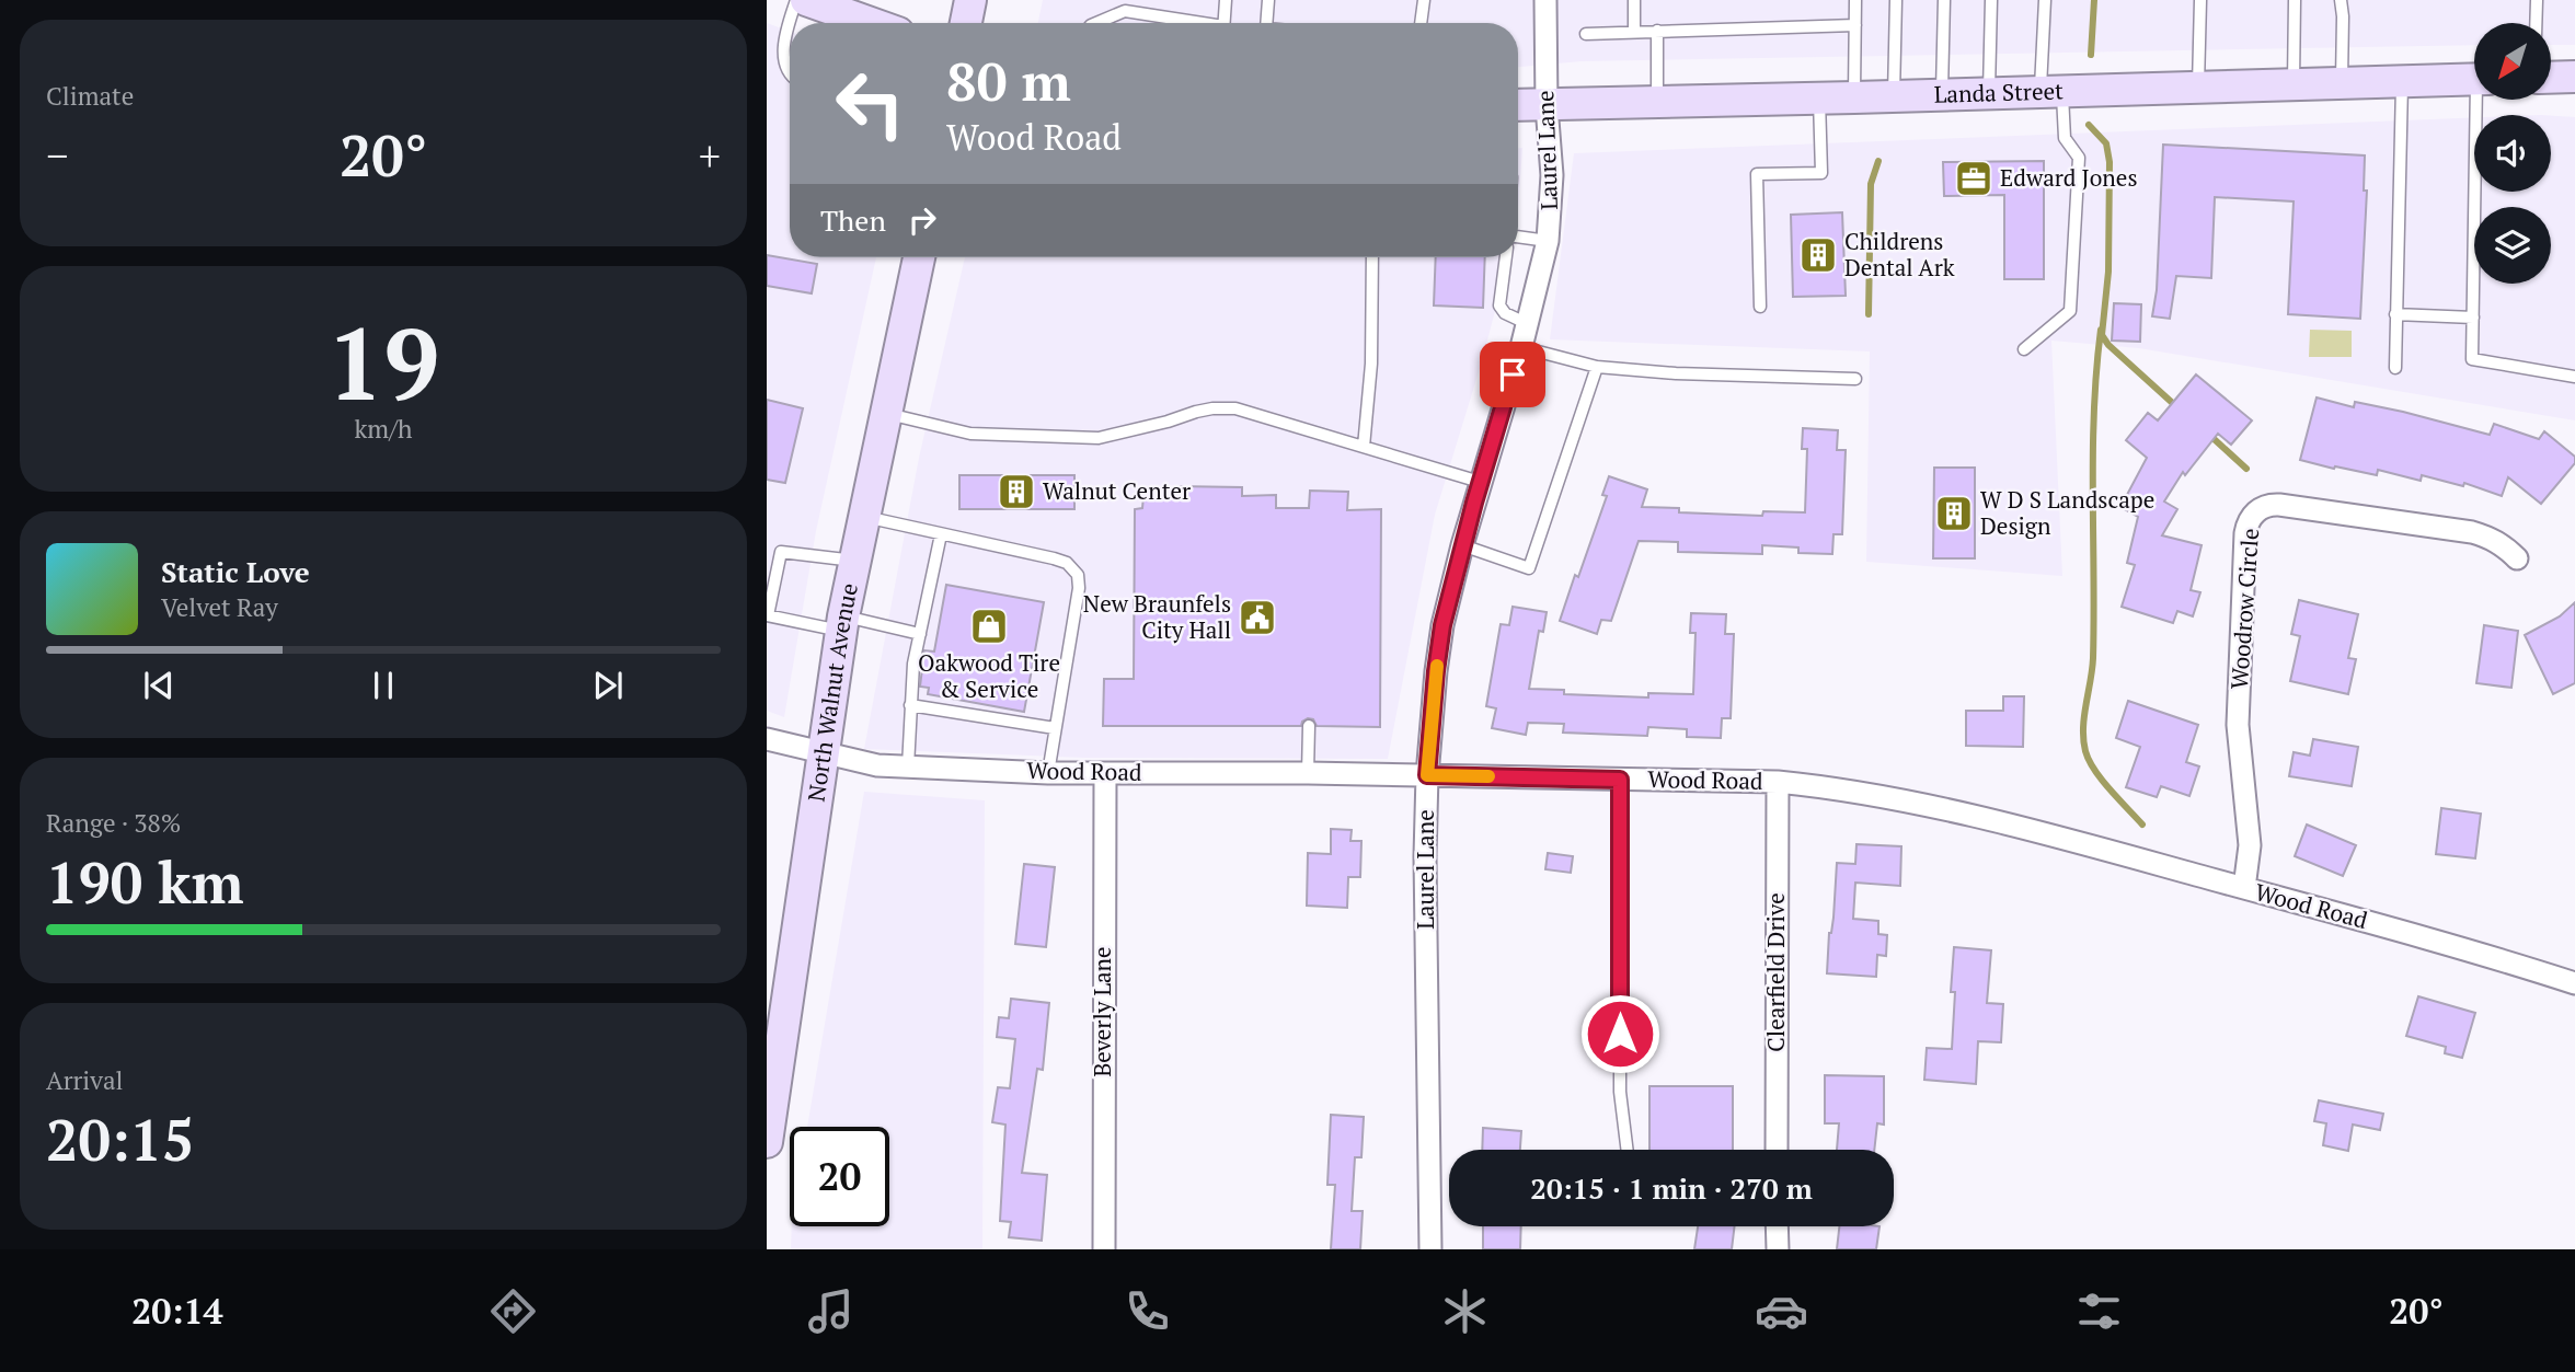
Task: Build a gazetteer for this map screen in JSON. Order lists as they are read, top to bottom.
{
  "streets": {
    "main road": ["Landa Street", "North Walnut Avenue"],
    "street": [
      "Laurel Lane",
      "Woodrow Circle",
      "Wood Road",
      "Clearfield Drive",
      "Beverly Lane"
    ]
  },
  "crossings": [
    ["Landa Street", "Laurel Lane"],
    ["Laurel Lane", "Wood Road"],
    ["Woodrow Circle", "Wood Road"],
    ["North Walnut Avenue", "Wood Road"],
    ["Wood Road", "Clearfield Drive"],
    ["Wood Road", "Beverly Lane"]
  ],
  "places": {
    "office": ["Edward Jones"],
    "building": ["Childrens Dental Ark", "Walnut Center", "W D S Landscape Design"],
    "public building": ["New Braunfels City Hall"],
    "shop": ["Oakwood Tire & Service"]
  },
  "north": "bottom left",
  "page": {
    "tile": [
      "Climate",
      ["19", "km/h"],
      ["Range · 38%", "190 km"],
      ["Arrival", "20:15"]
    ],
    "turn": ["80 m", "Wood Road"],
    "heat": ["−", "20°", "+"],
    "then": "Then",
    "song": ["Static Love", "Velvet Ray"],
    "limit": "20",
    "trip": "20:15 · 1 min · 270 m",
    "tabs": ["20:14", "20°"]
  }
}
